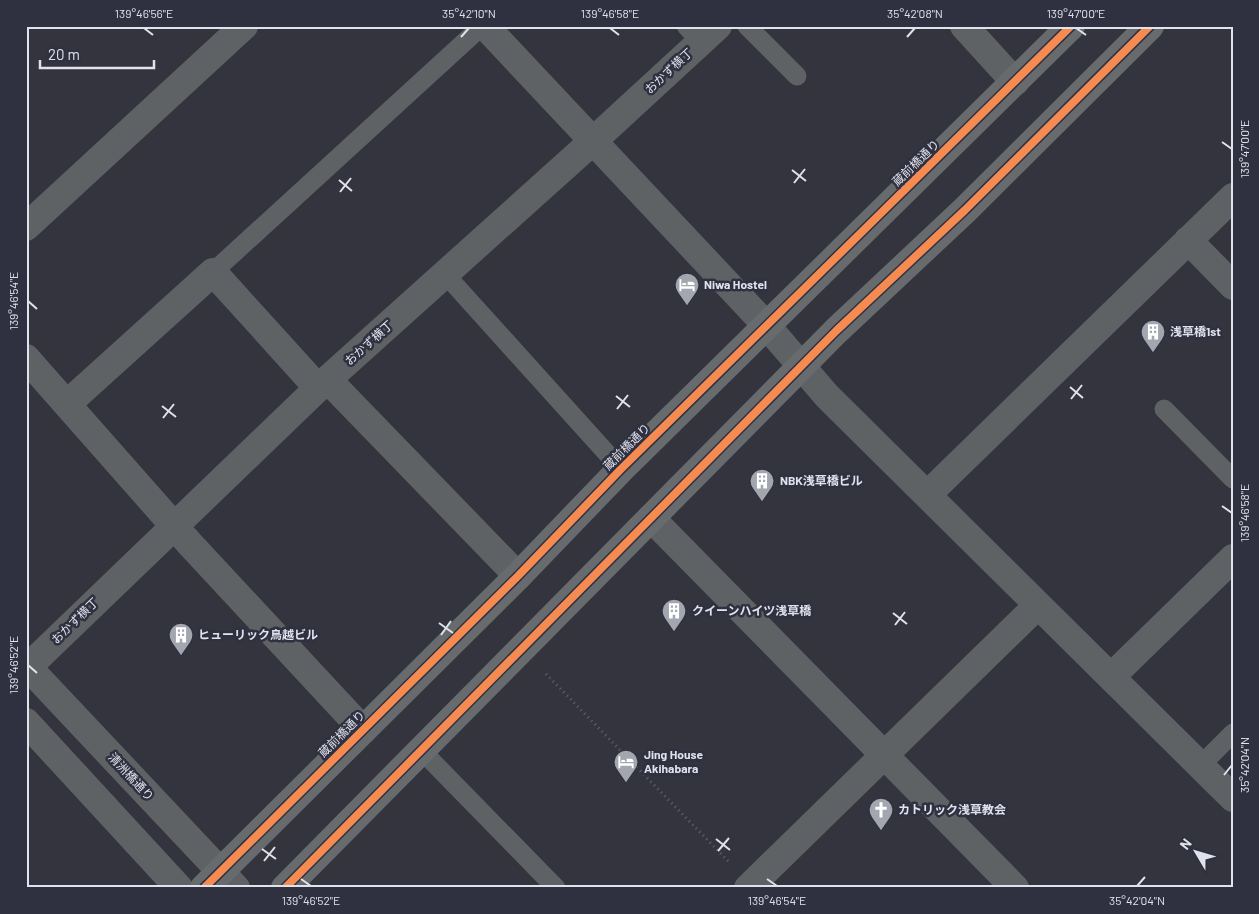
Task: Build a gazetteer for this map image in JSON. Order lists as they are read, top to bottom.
{
  "streets": {
    "main road": ["蔵前橋通り"],
    "street": ["おかず横丁", "清洲橋通り"]
  },
  "crossings": [
    ["おかず横丁", "清洲橋通り"],
    ["蔵前橋通り", "清洲橋通り"]
  ],
  "places": {
    "hotel": ["Niwa Hostel", "Jing House Akihabara"],
    "building": [
      "浅草橋1st",
      "NBK浅草橋ビル",
      "クイーンハイツ浅草橋",
      "ヒューリック鳥越ビル"
    ],
    "church": ["カトリック浅草教会"]
  },
  "scale_bar": "20 m",
  "north": "top left",
  "coordinates": [
    "139°46'56\"E",
    "35°42'10\"N",
    "139°46'58\"E",
    "35°42'08\"N",
    "139°47'00\"E",
    "139°46'54\"E",
    "139°46'52\"E",
    "35°42'04\"N"
  ]
}
